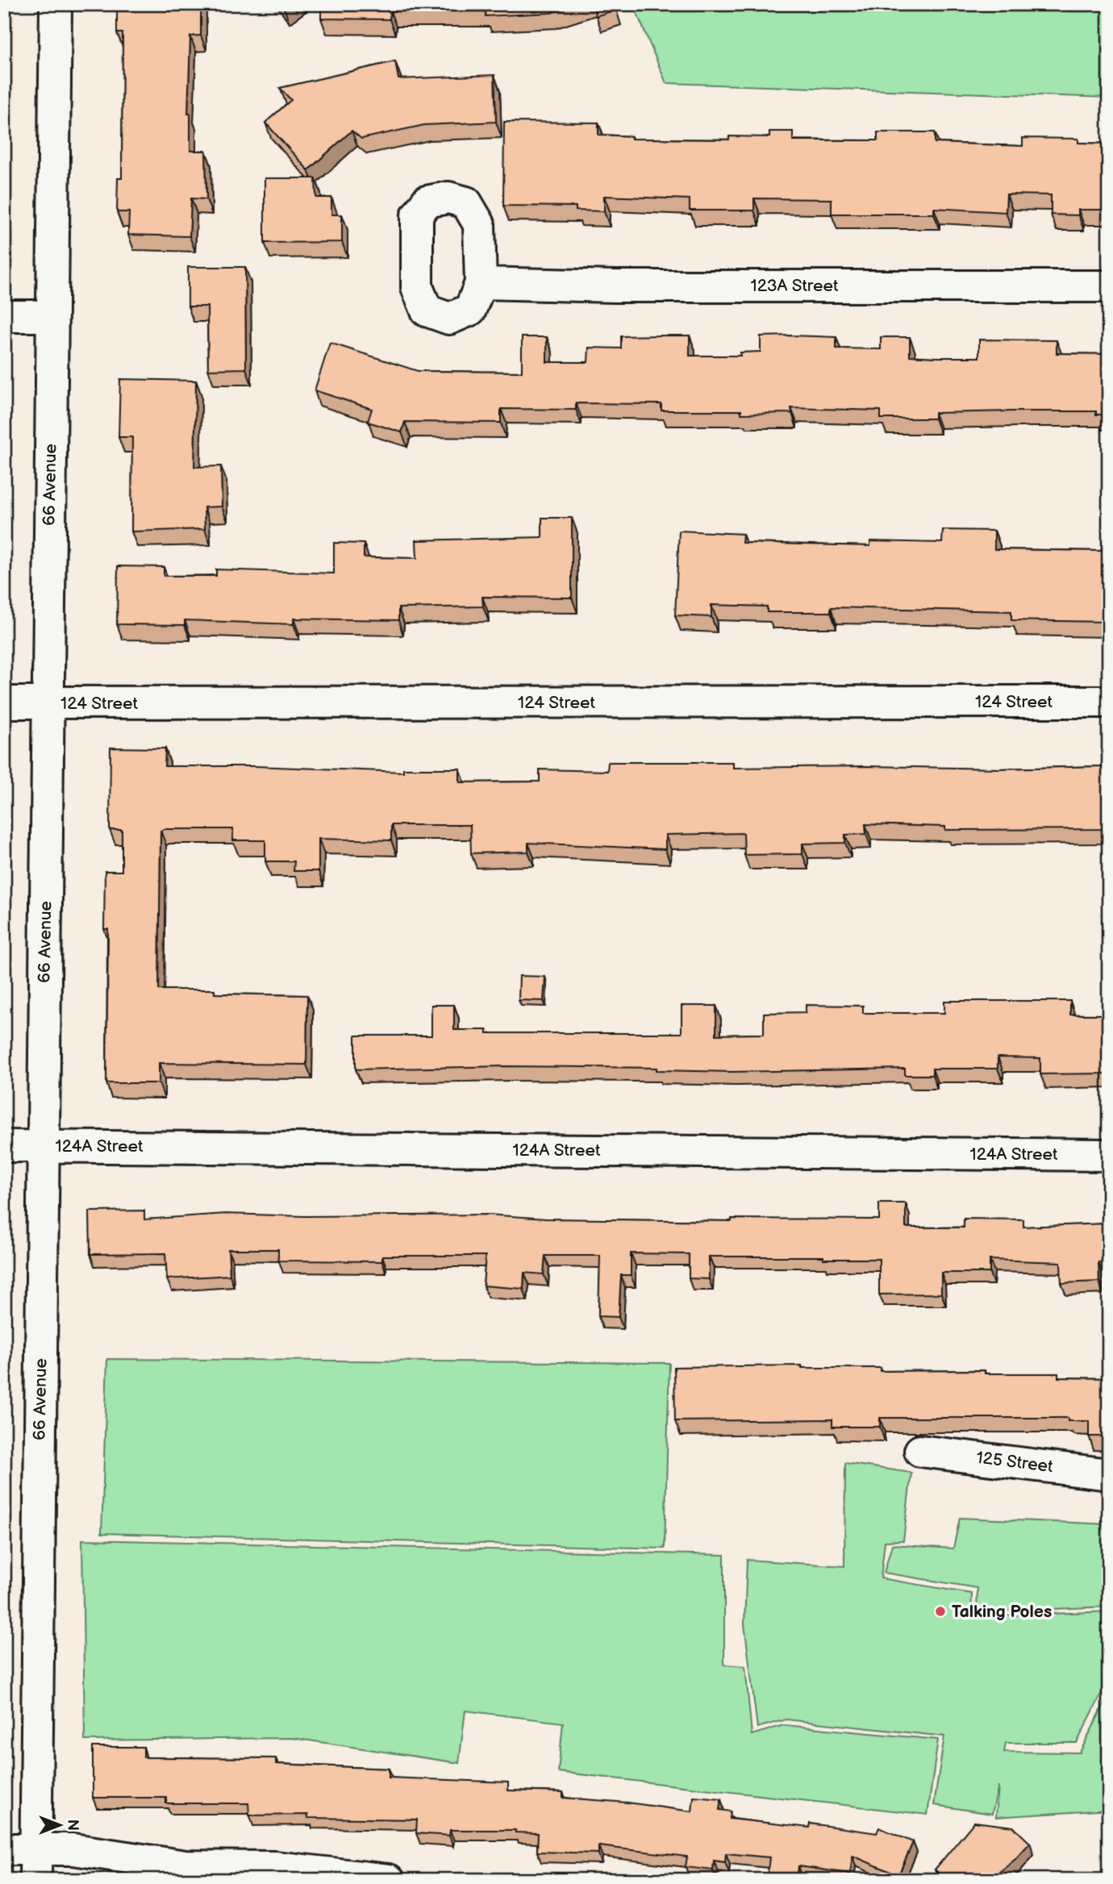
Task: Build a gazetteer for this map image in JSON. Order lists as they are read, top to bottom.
{
  "streets": {
    "street": [
      "123A Street",
      "66 Avenue",
      "124 Street",
      "124A Street",
      "125 Street"
    ]
  },
  "crossings": [
    ["66 Avenue", "124 Street"],
    ["66 Avenue", "124A Street"]
  ],
  "places": ["Talking Poles"],
  "north": "right"
}
